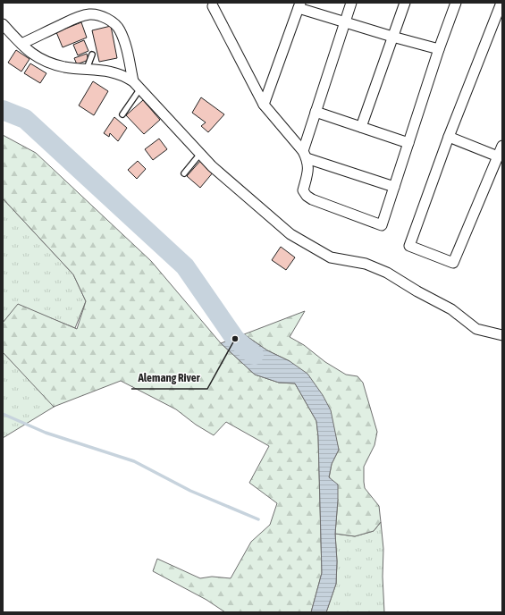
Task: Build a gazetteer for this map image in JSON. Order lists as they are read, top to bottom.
{
  "places": ["Alemang River"]
}
